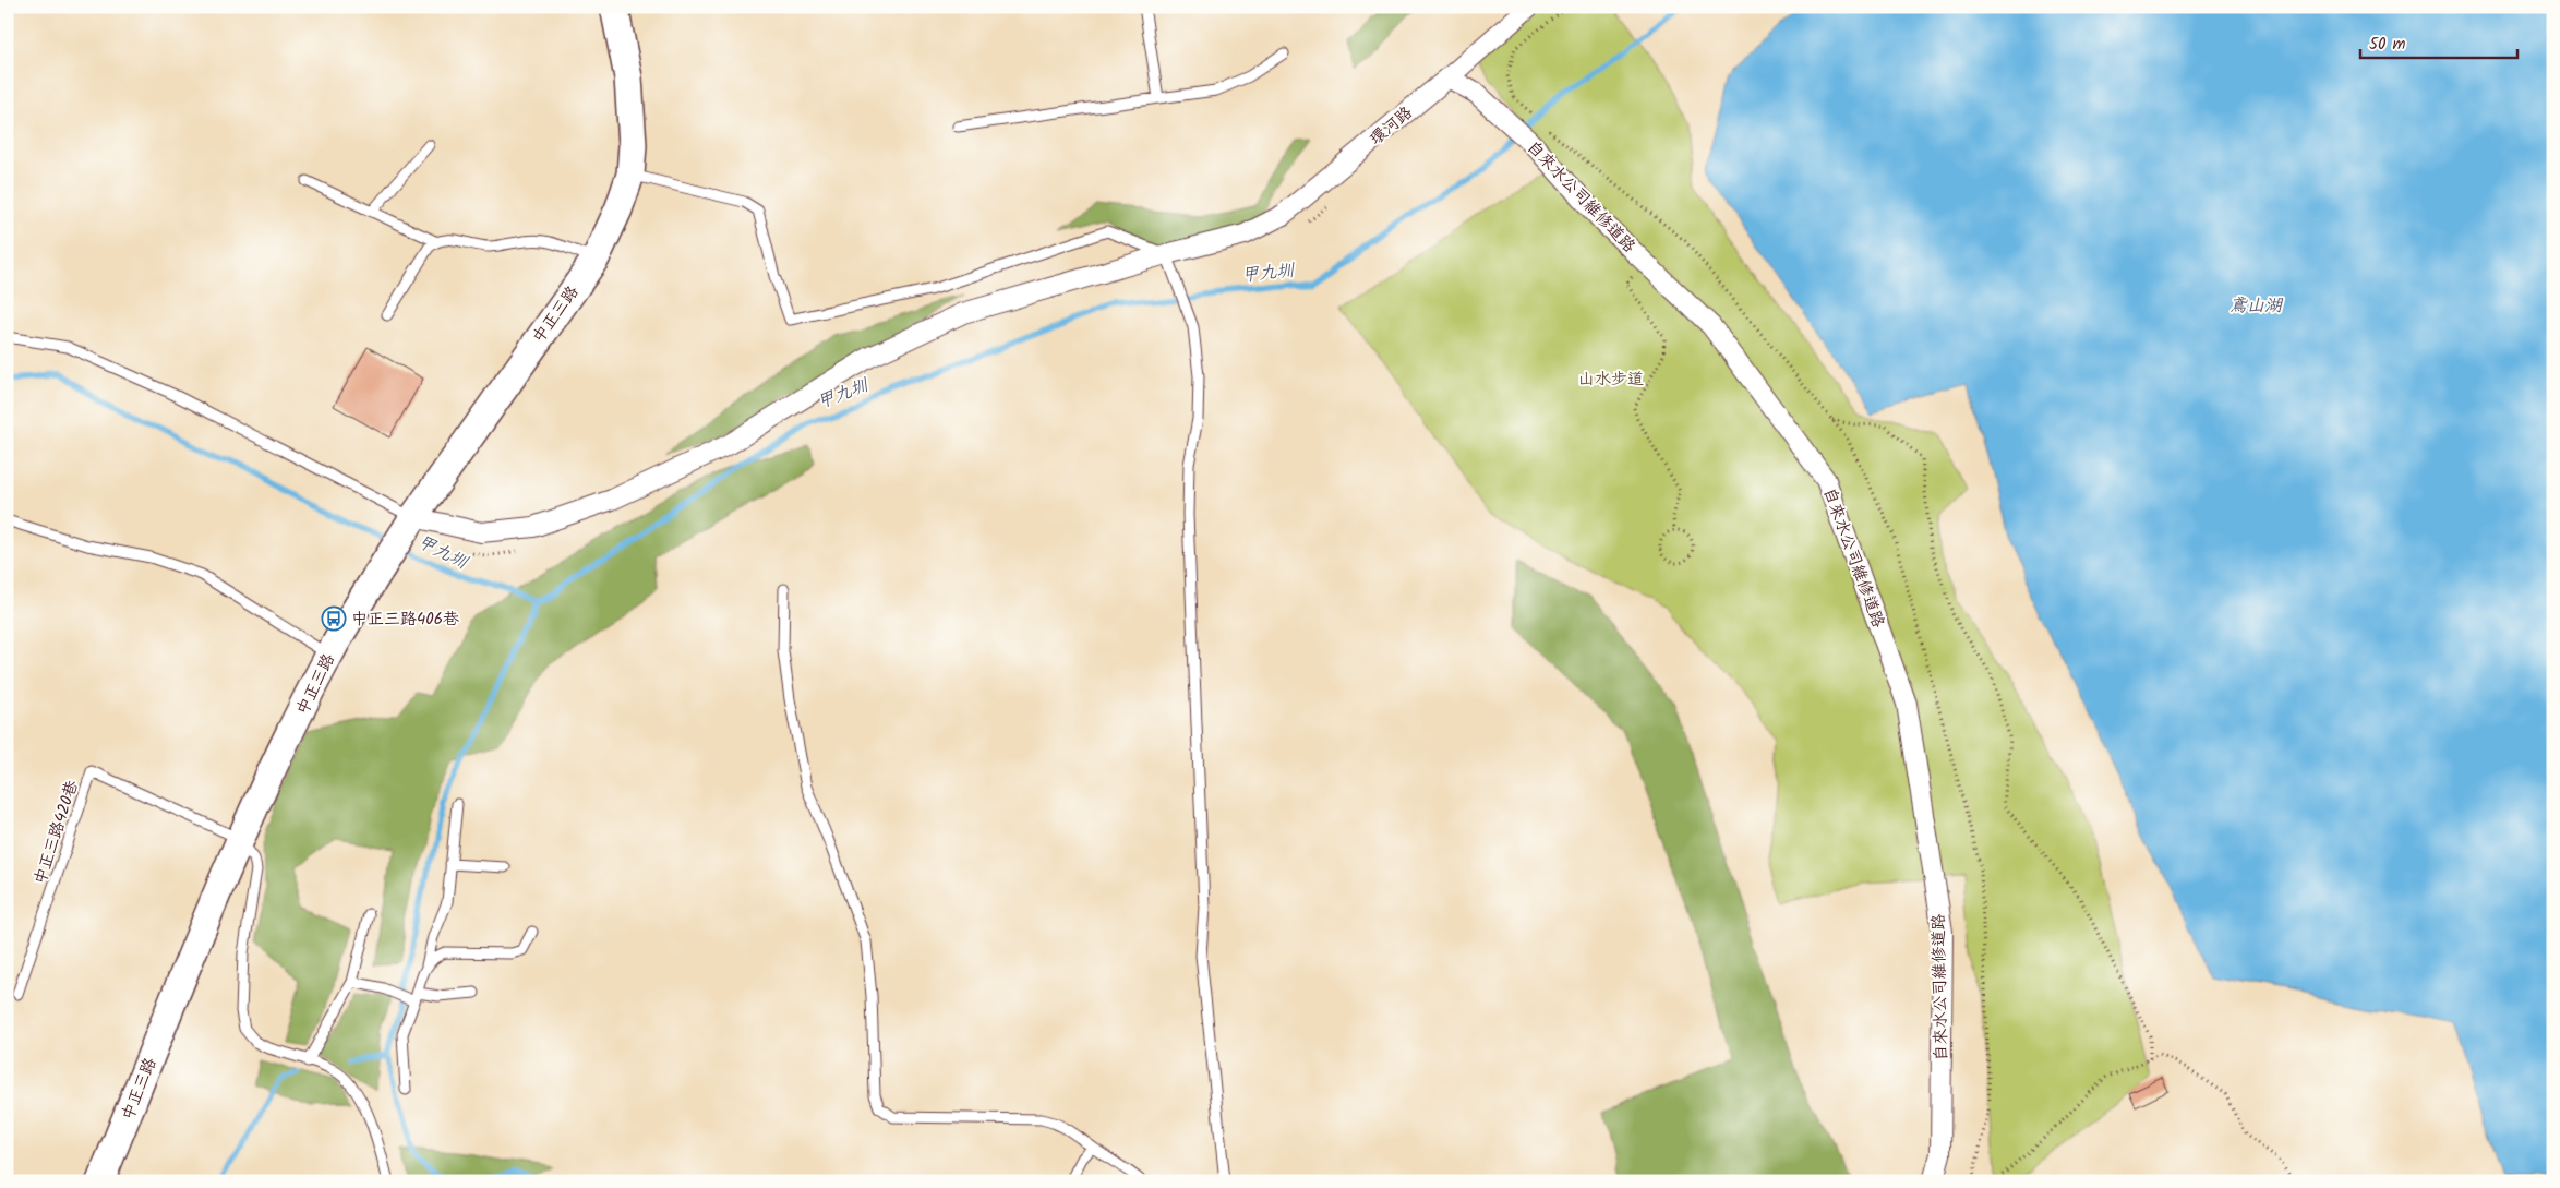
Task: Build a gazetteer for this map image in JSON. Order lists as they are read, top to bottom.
{
  "streets": {
    "street": ["環河路", "自來水公司維修道路", "中正三路"],
    "lane": ["中正三路420巷"]
  },
  "crossings": [
    ["環河路", "自來水公司維修道路"],
    ["環河路", "中正三路"],
    ["中正三路", "中正三路420巷"]
  ],
  "water": ["甲九圳", "鳶山湖"],
  "parks": ["山水步道"],
  "places": {
    "bus stop": ["中正三路406巷"]
  },
  "scale_bar": "50 m"
}
